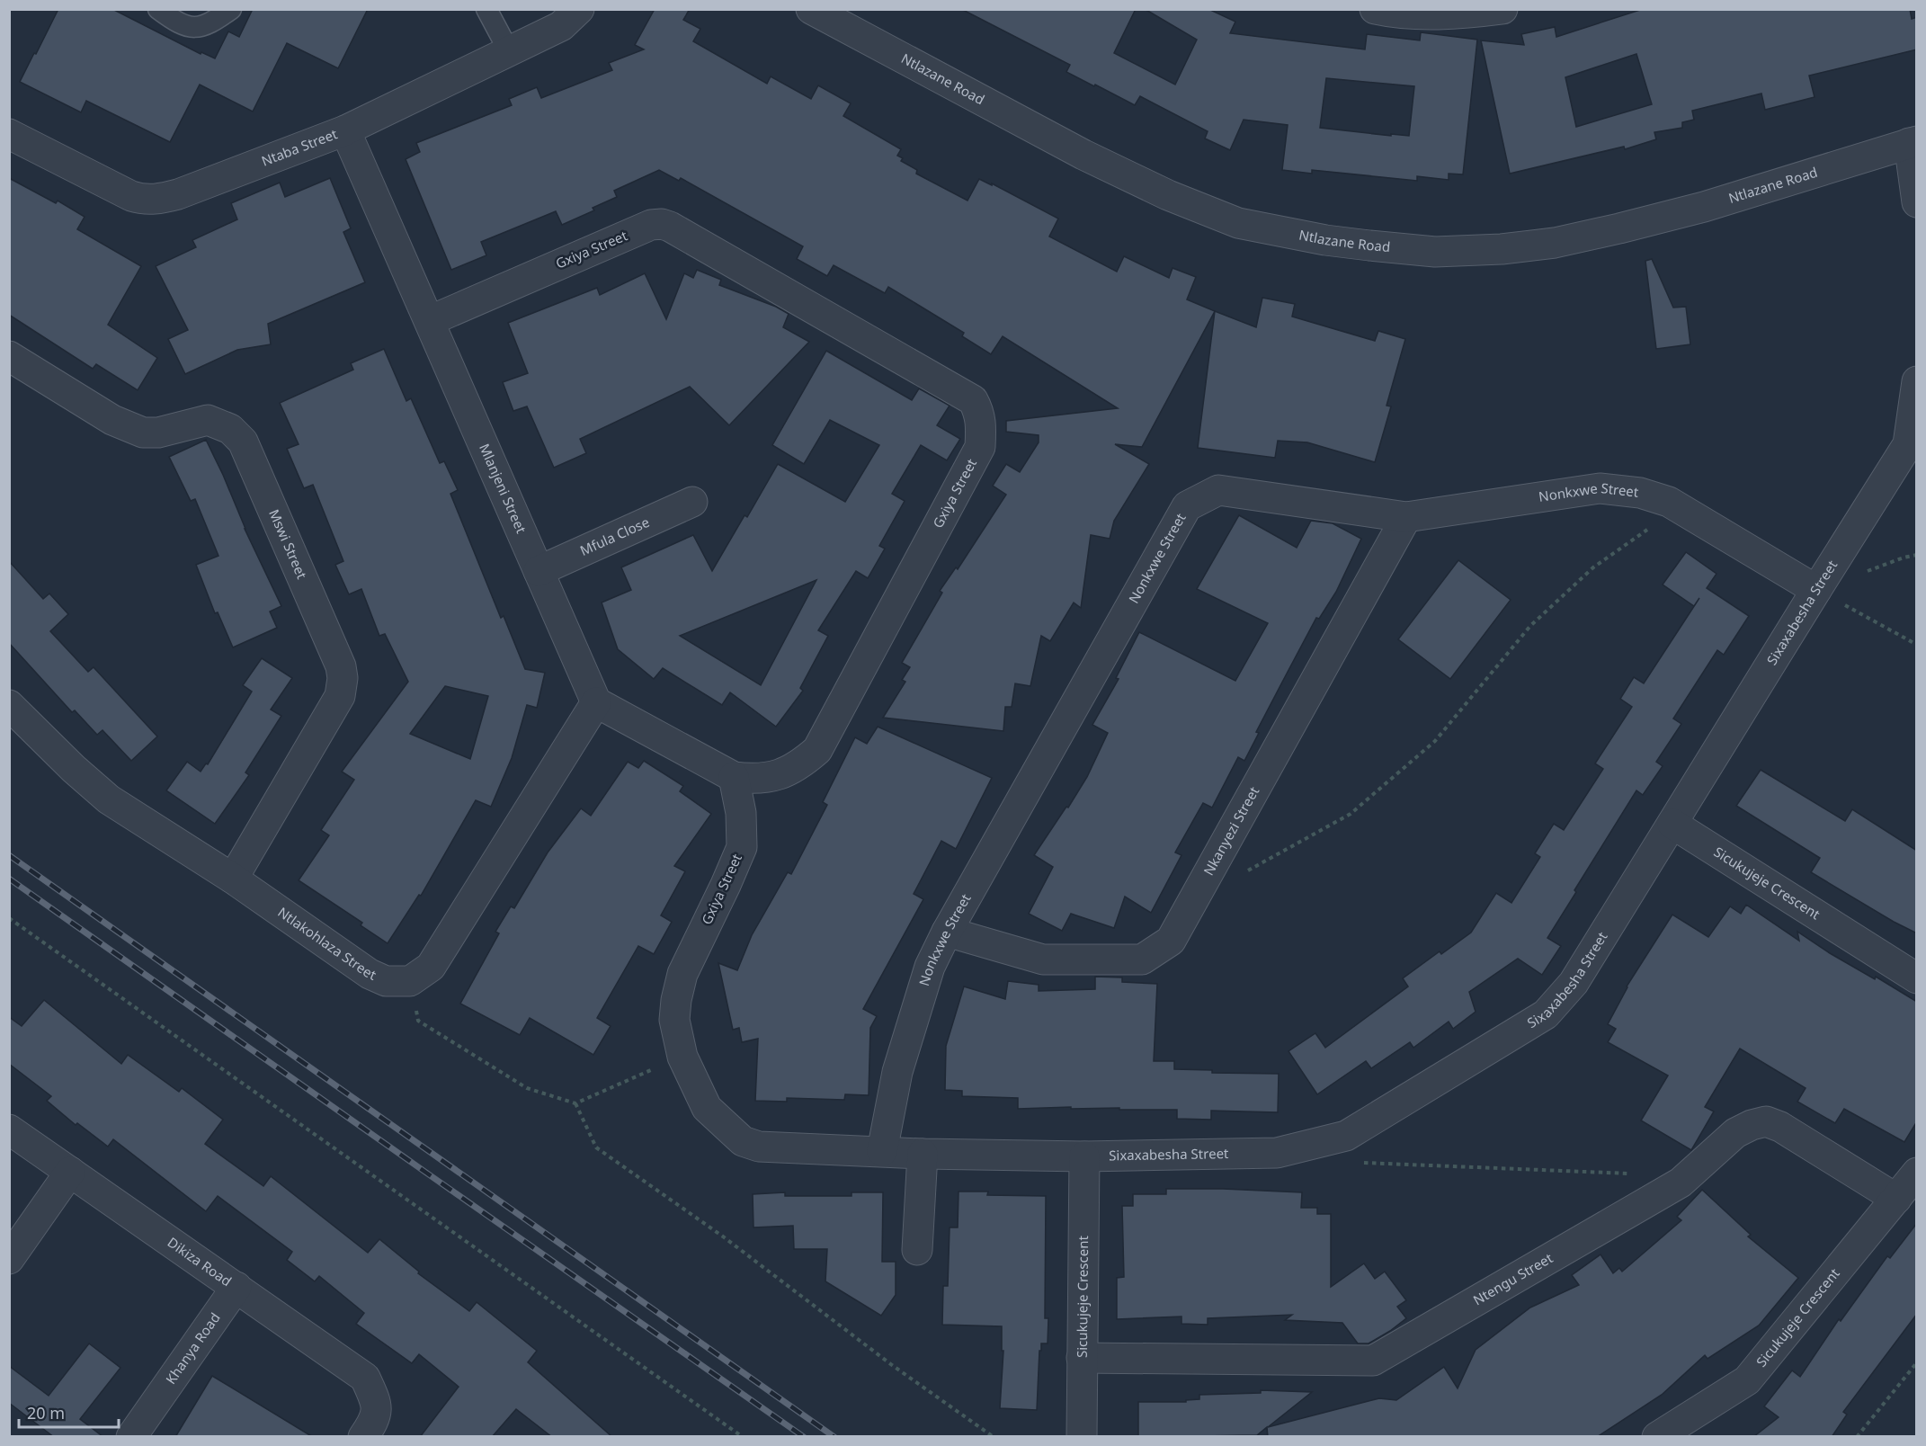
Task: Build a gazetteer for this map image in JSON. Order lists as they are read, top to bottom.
{
  "streets": {
    "street": [
      "Ntlazane Road",
      "Ntaba Street",
      "Gxiya Street",
      "Mlanjeni Street",
      "Nonkxwe Street",
      "Mfula Close",
      "Mswi Street",
      "Sixaxabesha Street",
      "Nkanyezi Street",
      "Sicukujeje Crescent",
      "Ntlakohlaza Street",
      "Dikiza Road",
      "Ntengu Street",
      "Khanya Road"
    ]
  },
  "crossings": [
    ["Ntaba Street", "Mlanjeni Street"],
    ["Gxiya Street", "Mlanjeni Street"],
    ["Gxiya Street", "Sixaxabesha Street"],
    ["Mlanjeni Street", "Mfula Close"],
    ["Nonkxwe Street", "Sixaxabesha Street"],
    ["Nonkxwe Street", "Nkanyezi Street"],
    ["Mswi Street", "Ntlakohlaza Street"],
    ["Sixaxabesha Street", "Sicukujeje Crescent"],
    ["Sicukujeje Crescent", "Ntengu Street"],
    ["Dikiza Road", "Khanya Road"]
  ],
  "scale_bar": "20 m"
}
